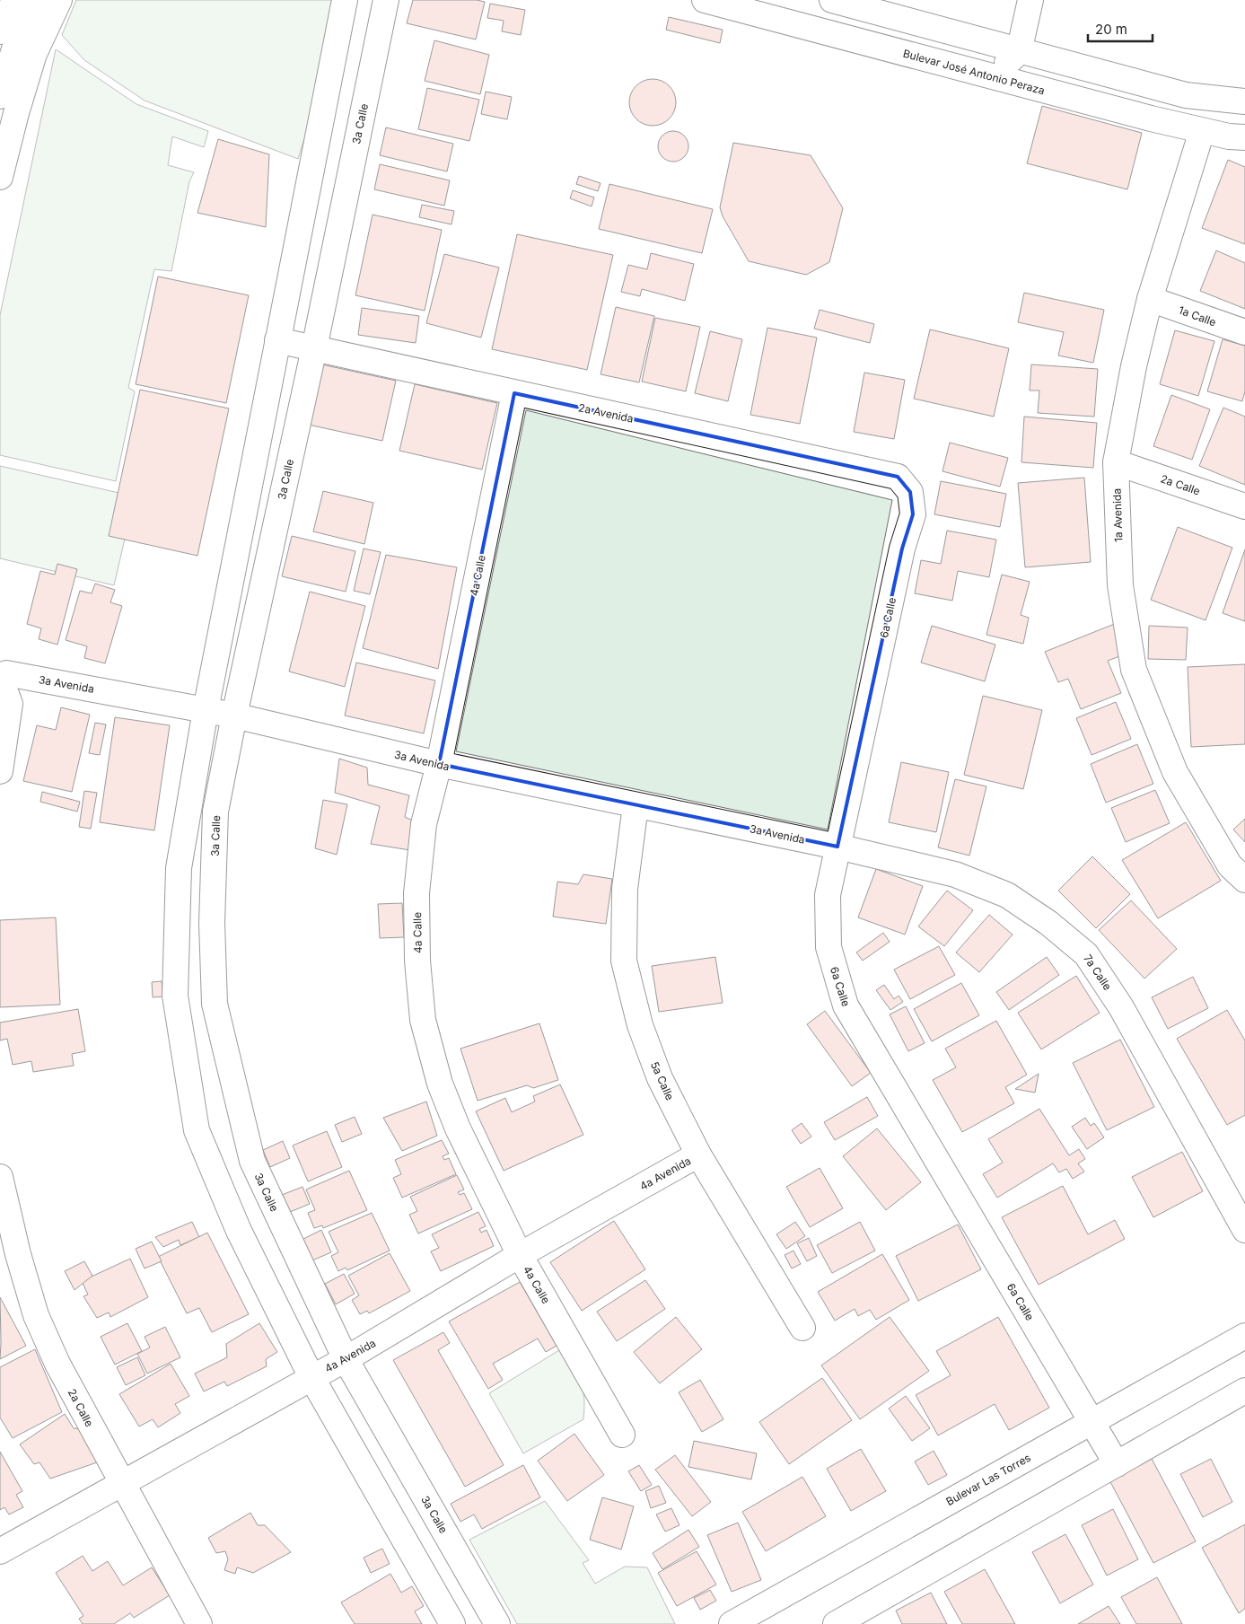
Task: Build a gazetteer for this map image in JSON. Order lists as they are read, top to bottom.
{
  "streets": {
    "street": [
      "Bulevar José Antonio Peraza",
      "3a Calle",
      "1a Calle",
      "2a Avenida",
      "2a Calle",
      "1a Avenida",
      "4a Calle",
      "6a Calle",
      "3a Avenida",
      "7a Calle",
      "5a Calle",
      "4a Avenida",
      "Bulevar Las Torres"
    ]
  },
  "crossings": [
    ["Bulevar José Antonio Peraza", "1a Avenida"],
    ["3a Calle", "2a Avenida"],
    ["3a Calle", "3a Avenida"],
    ["3a Calle", "4a Avenida"],
    ["1a Calle", "1a Avenida"],
    ["2a Avenida", "4a Calle"],
    ["2a Avenida", "6a Calle"],
    ["2a Calle", "1a Avenida"],
    ["2a Calle", "4a Avenida"],
    ["4a Calle", "3a Avenida"],
    ["4a Calle", "4a Avenida"],
    ["6a Calle", "3a Avenida"],
    ["6a Calle", "7a Calle"],
    ["6a Calle", "Bulevar Las Torres"],
    ["3a Avenida", "7a Calle"],
    ["3a Avenida", "5a Calle"],
    ["5a Calle", "4a Avenida"]
  ],
  "scale_bar": "20 m"
}
